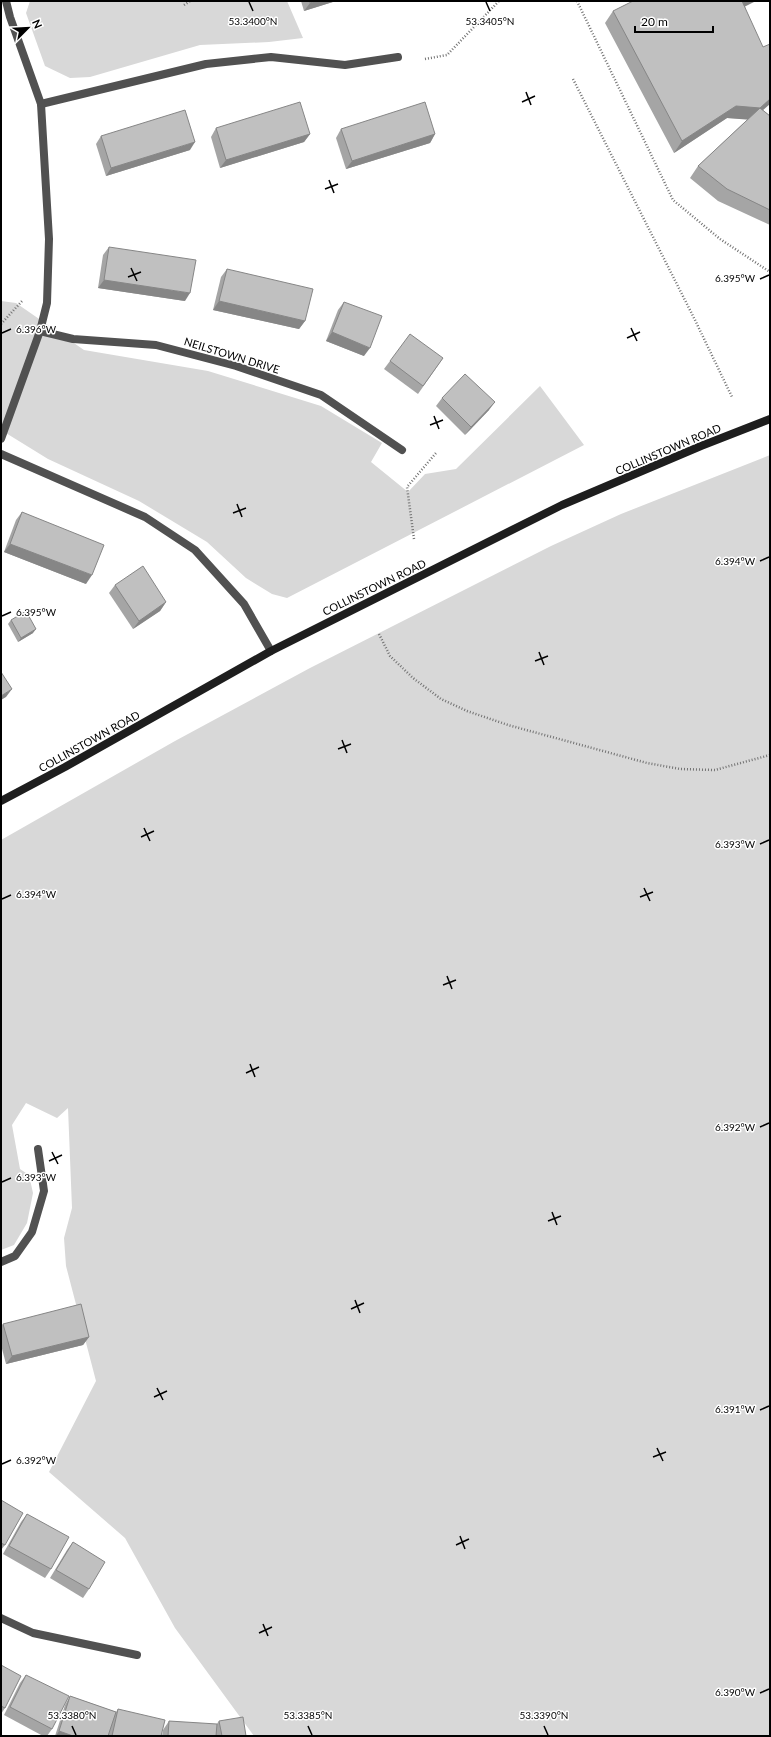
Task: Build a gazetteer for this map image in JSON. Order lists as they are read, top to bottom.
{
  "streets": {
    "street": ["NEILSTOWN DRIVE", "COLLINSTOWN ROAD"]
  },
  "scale_bar": "20 m",
  "north": "top right",
  "coordinates": [
    "53.3400°N",
    "53.3405°N",
    "6.395°W",
    "6.396°W",
    "6.394°W",
    "6.393°W",
    "6.392°W",
    "6.391°W",
    "6.390°W",
    "53.3380°N",
    "53.3385°N",
    "53.3390°N"
  ]
}
